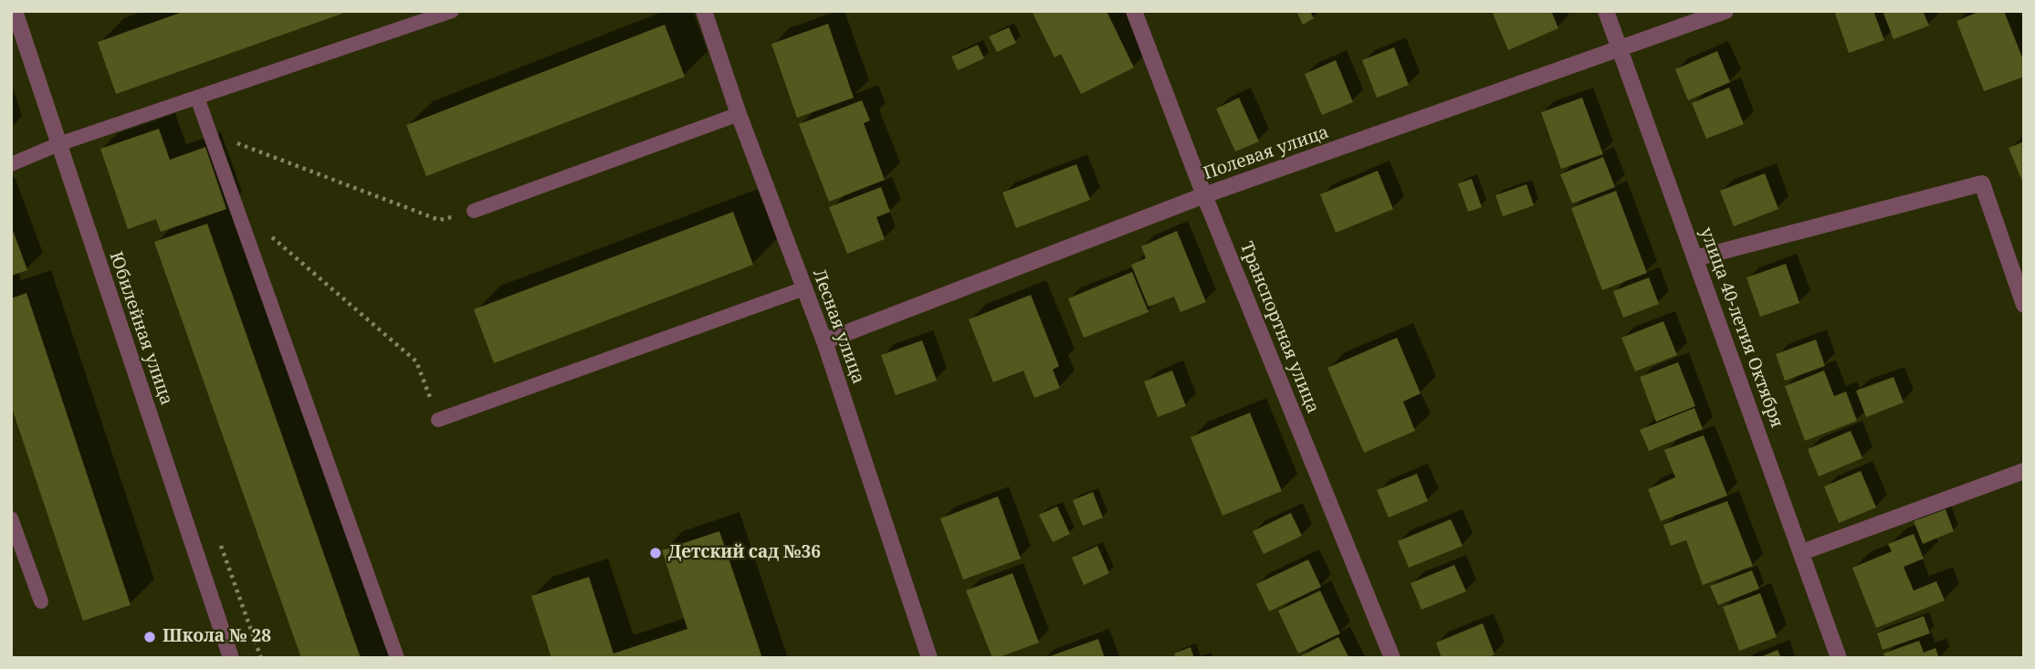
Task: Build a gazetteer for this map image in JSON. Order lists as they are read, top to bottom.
{
  "streets": {
    "street": [
      "Полевая улица",
      "Лесная улица",
      "Транспортная улица",
      "улица 40-летия Октября",
      "Юбилейная улица"
    ]
  },
  "crossings": [
    ["Полевая улица", "Лесная улица"],
    ["Полевая улица", "Транспортная улица"],
    ["Полевая улица", "улица 40-летия Октября"]
  ],
  "places": ["Детский сад №36", "Школа № 28"]
}
